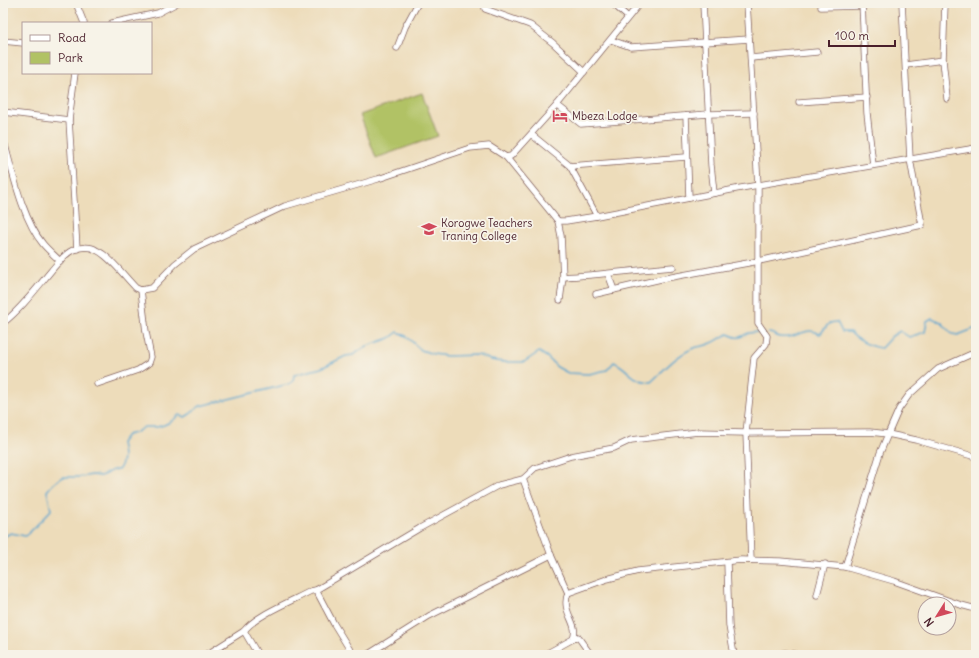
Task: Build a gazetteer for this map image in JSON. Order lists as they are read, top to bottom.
{
  "places": {
    "hotel": ["Mbeza Lodge"],
    "school or university": ["Korogwe Teachers Traning College"]
  },
  "legend": ["Road", "Park"],
  "scale_bar": "100 m",
  "north": "bottom left"
}
